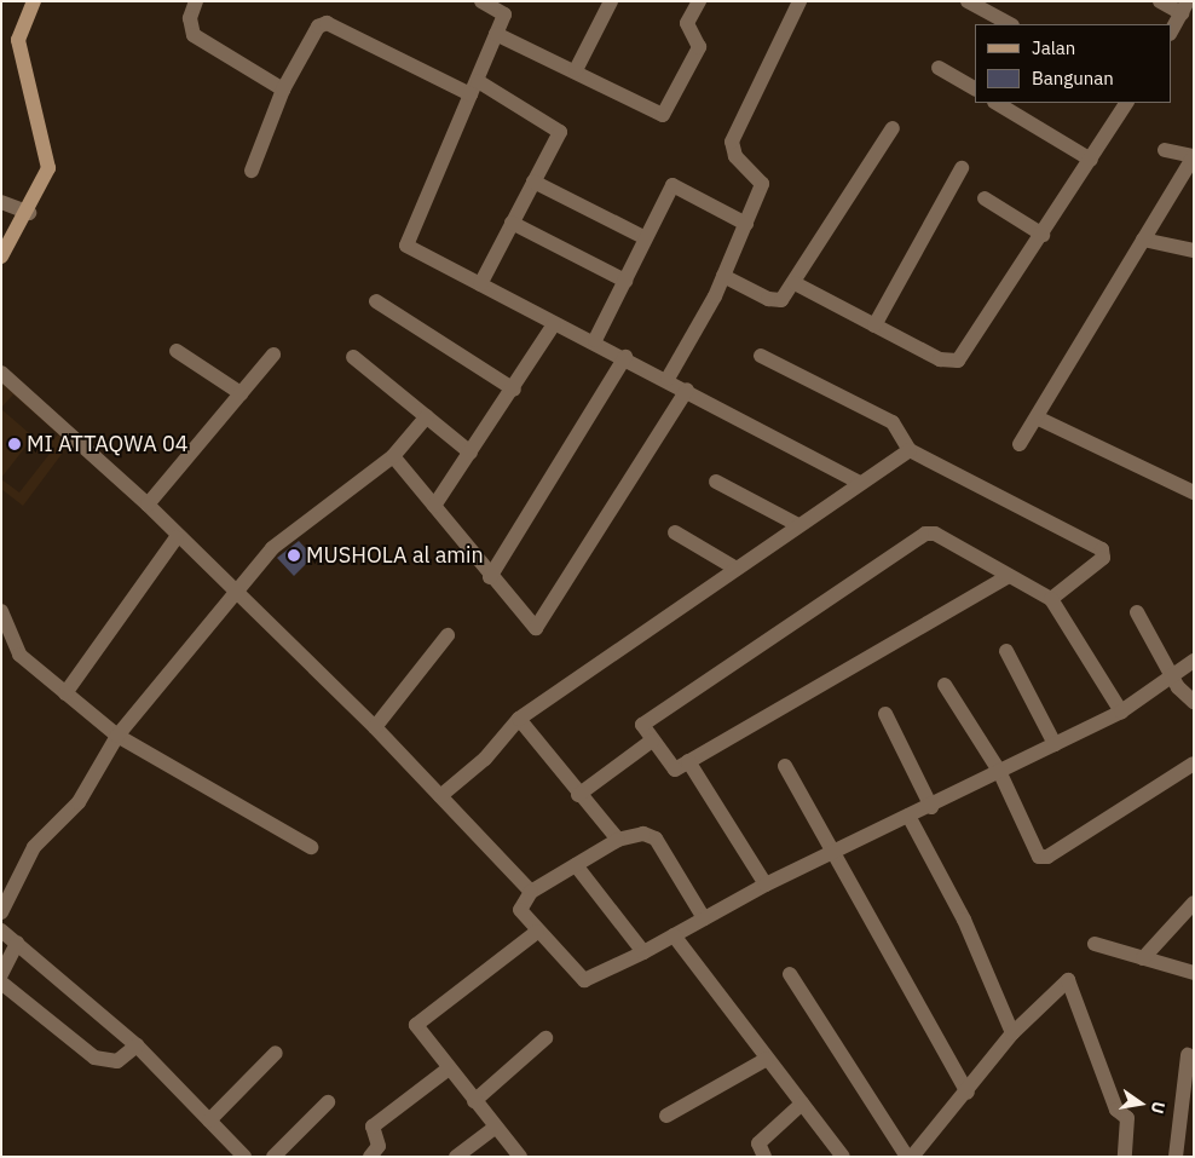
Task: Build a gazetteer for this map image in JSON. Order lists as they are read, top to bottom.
{
  "places": ["MI ATTAQWA 04", "MUSHOLA al amin"],
  "legend": ["Jalan", "Bangunan"],
  "north": "right"
}
